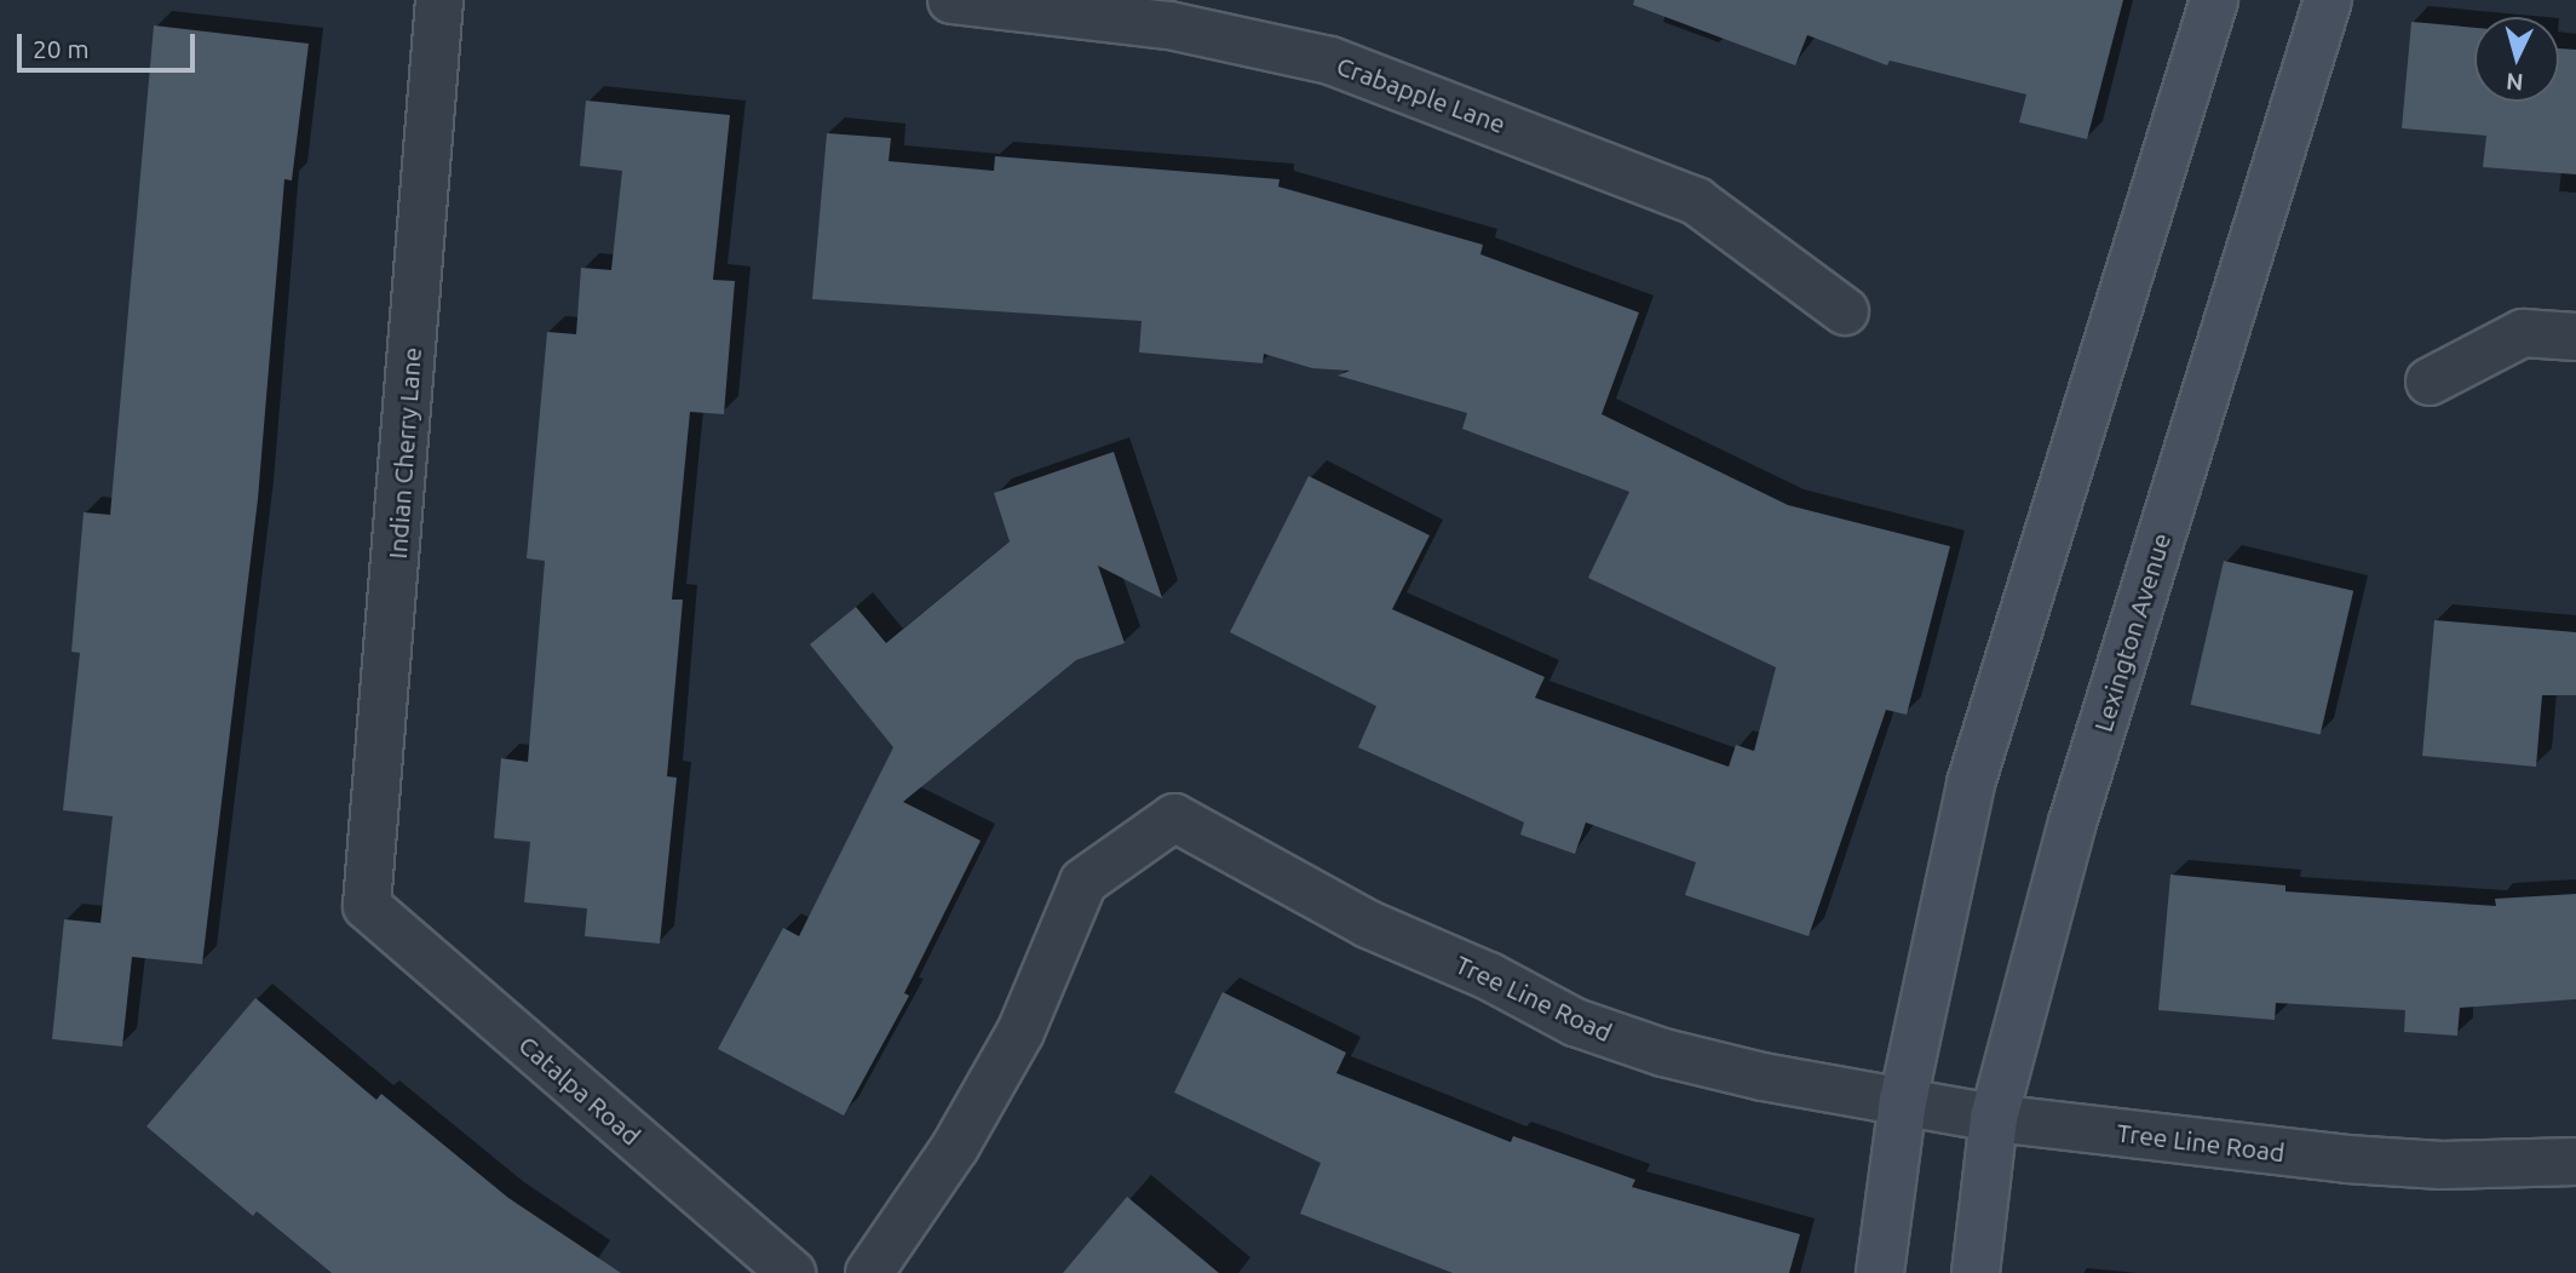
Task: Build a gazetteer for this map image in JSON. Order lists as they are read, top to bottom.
{
  "streets": {
    "street": [
      "Crabapple Lane",
      "Indian Cherry Lane",
      "Lexington Avenue",
      "Tree Line Road",
      "Catalpa Road"
    ]
  },
  "crossings": [
    ["Indian Cherry Lane", "Catalpa Road"],
    ["Lexington Avenue", "Tree Line Road"]
  ],
  "scale_bar": "20 m",
  "north": "bottom"
}
